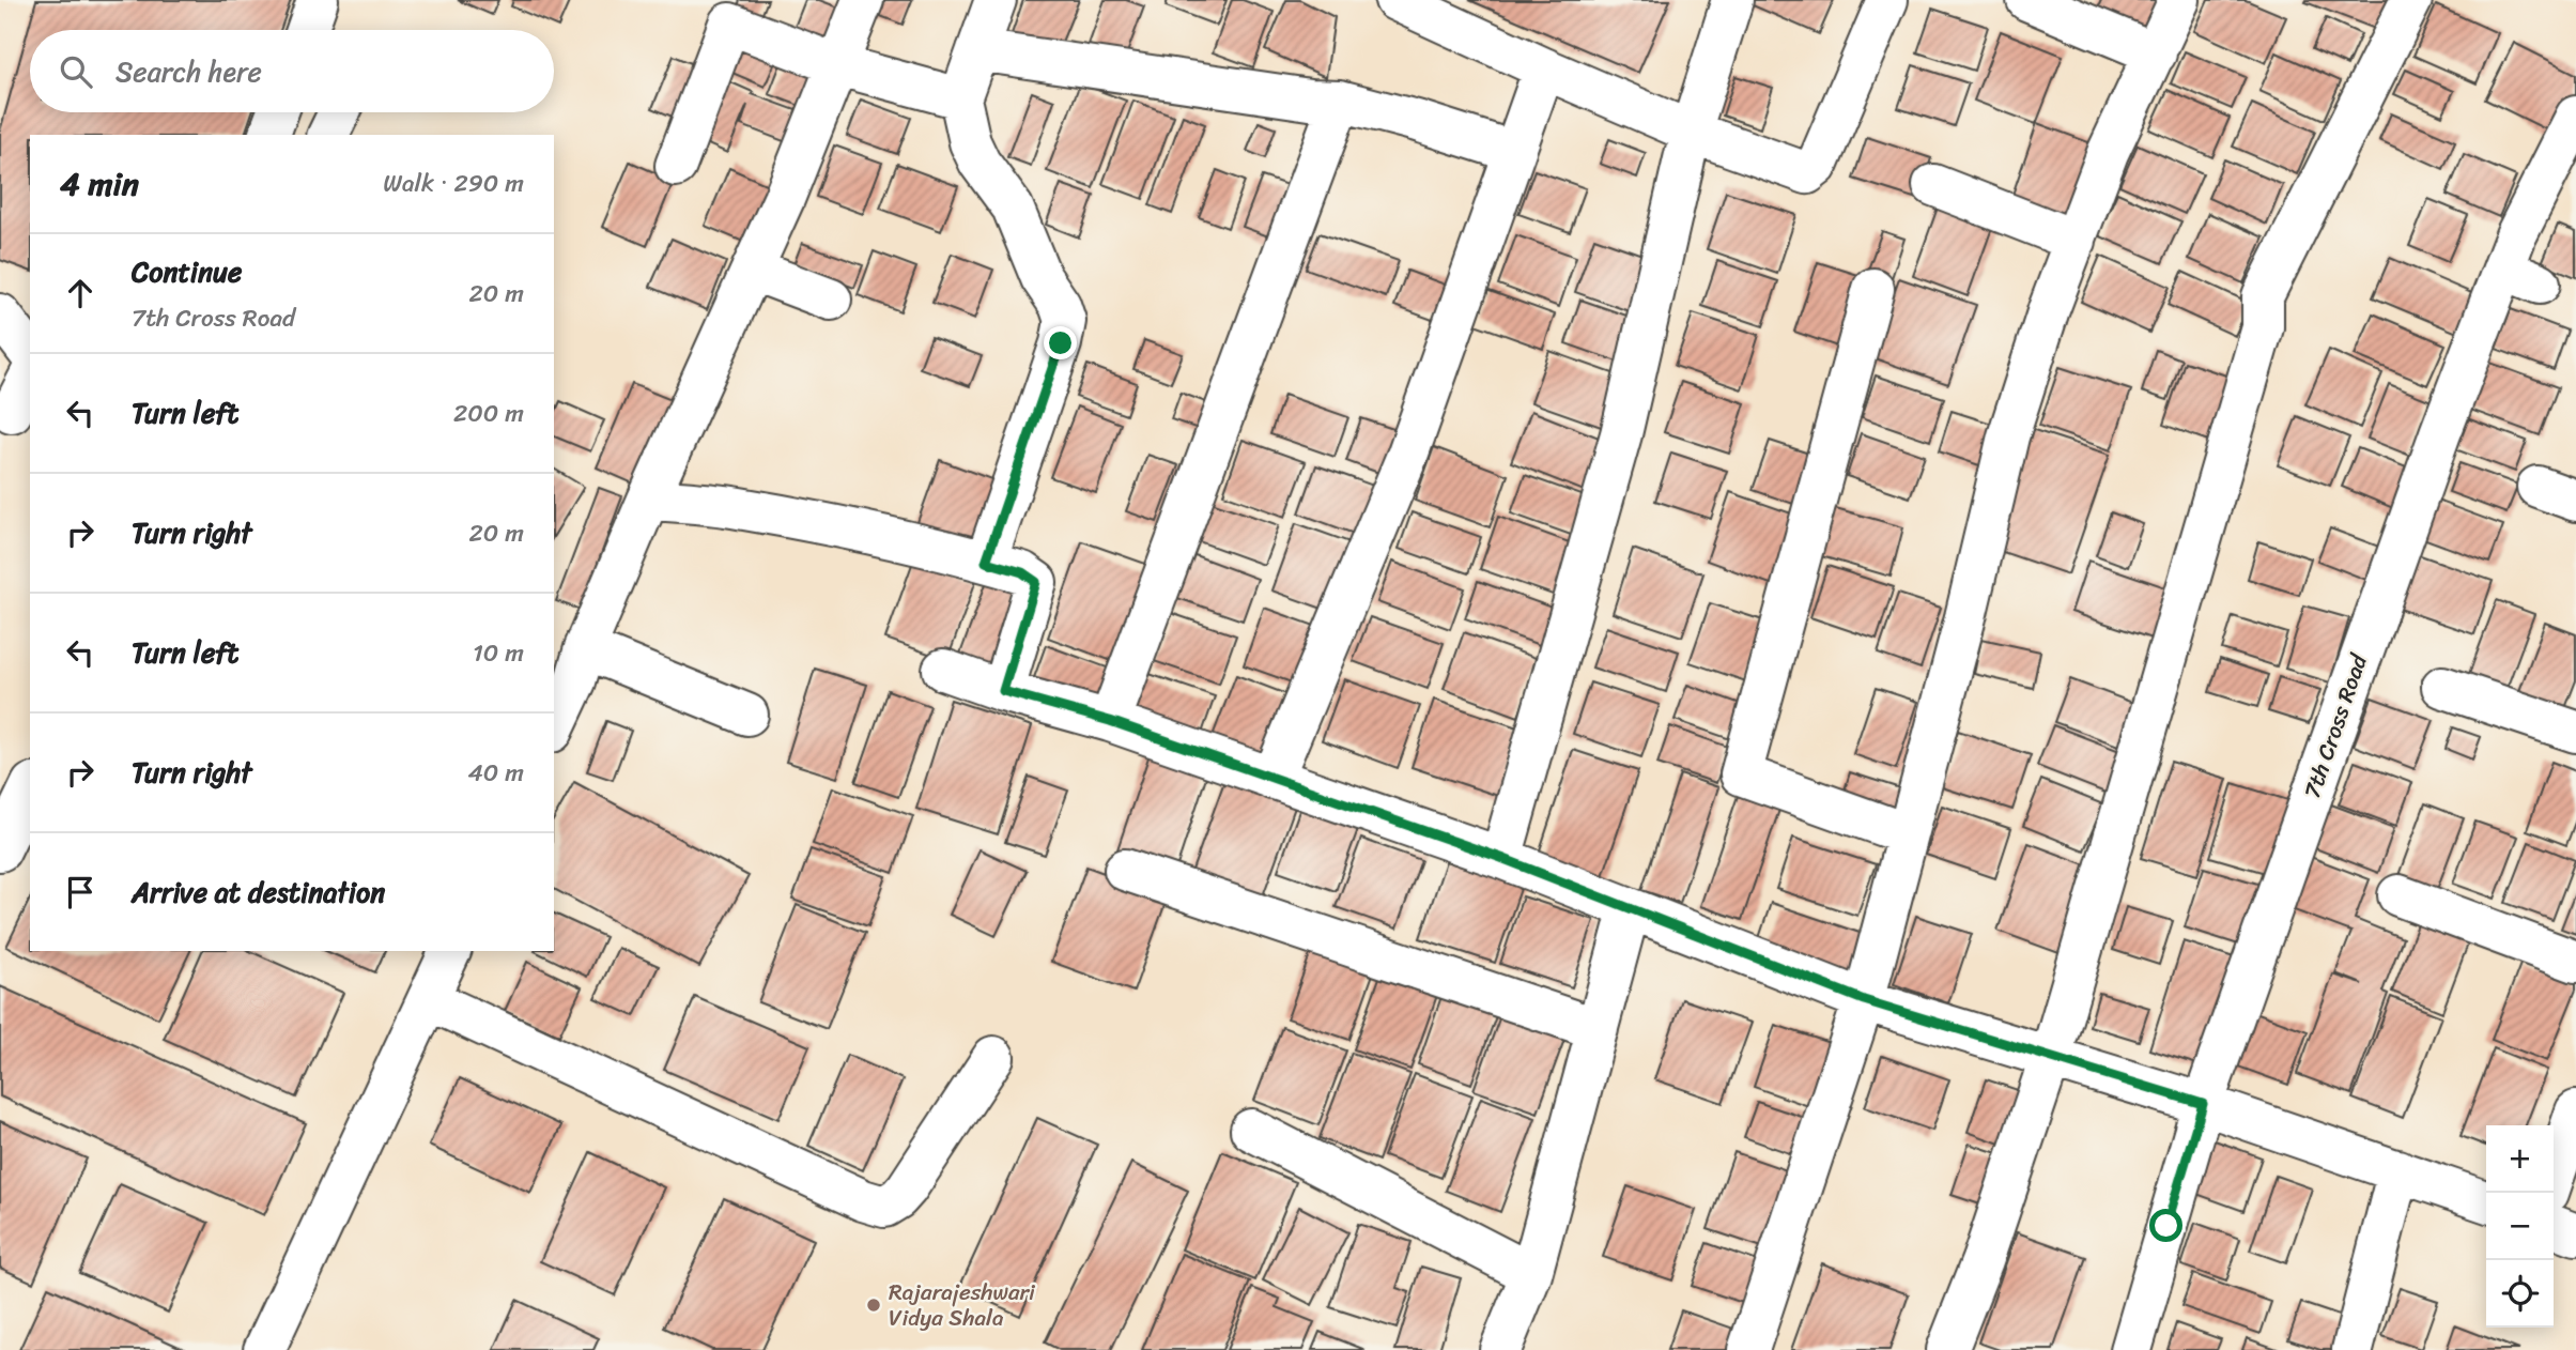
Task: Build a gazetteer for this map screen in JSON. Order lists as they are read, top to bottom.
{
  "streets": {
    "street": ["7th Cross Road"]
  },
  "places": ["Rajarajeshwari Vidya Shala"],
  "page": {
    "search": "Search here",
    "heading": ["4 min", "Walk · 290 m"],
    "list": [
      ["Continue", "7th Cross Road", "20 m"],
      ["Turn left", "200 m"],
      ["Turn right", "20 m"],
      ["Turn left", "10 m"],
      ["Turn right", "40 m"],
      "Arrive at destination"
    ],
    "map_buttons": ["+", "−"]
  }
}
